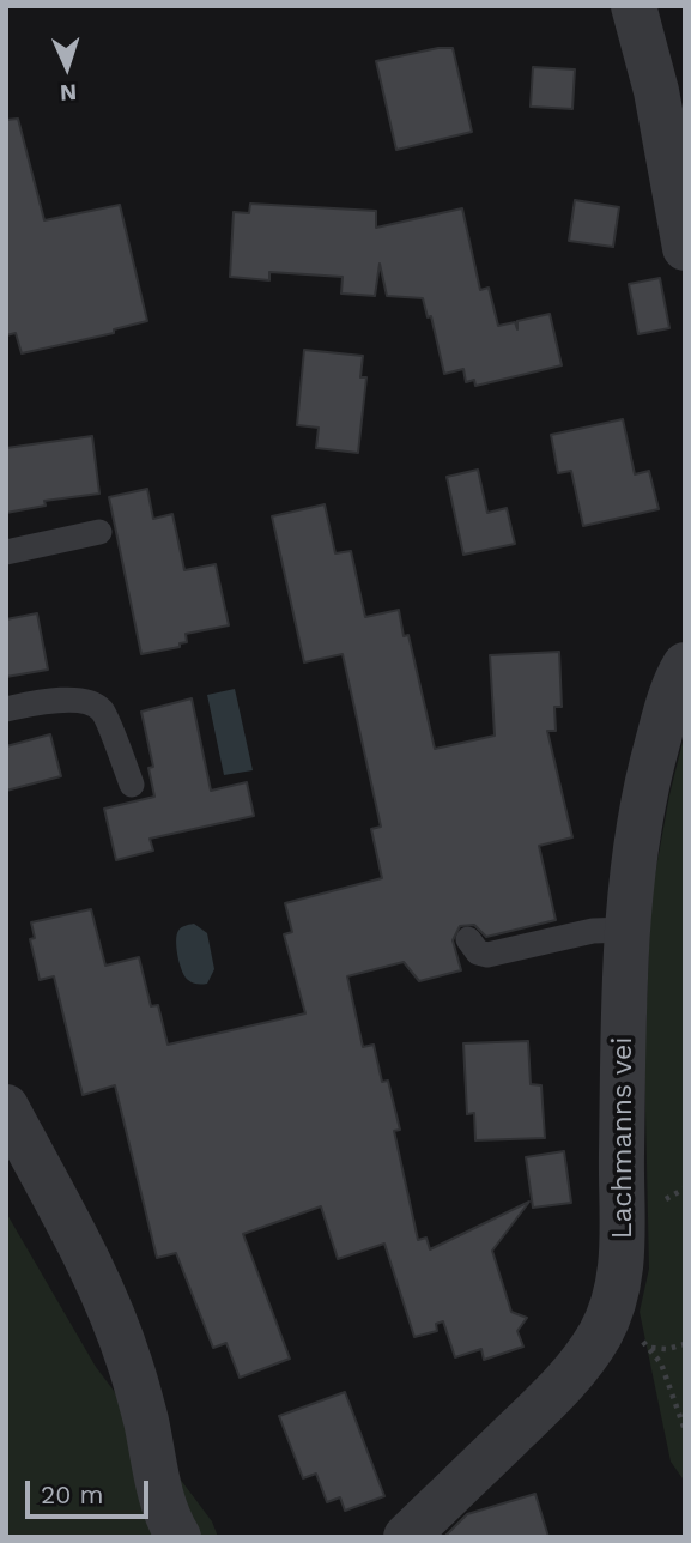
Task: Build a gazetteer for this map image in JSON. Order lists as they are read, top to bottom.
{
  "streets": {
    "street": ["Lachmanns vei"]
  },
  "scale_bar": "20 m",
  "north": "bottom"
}
